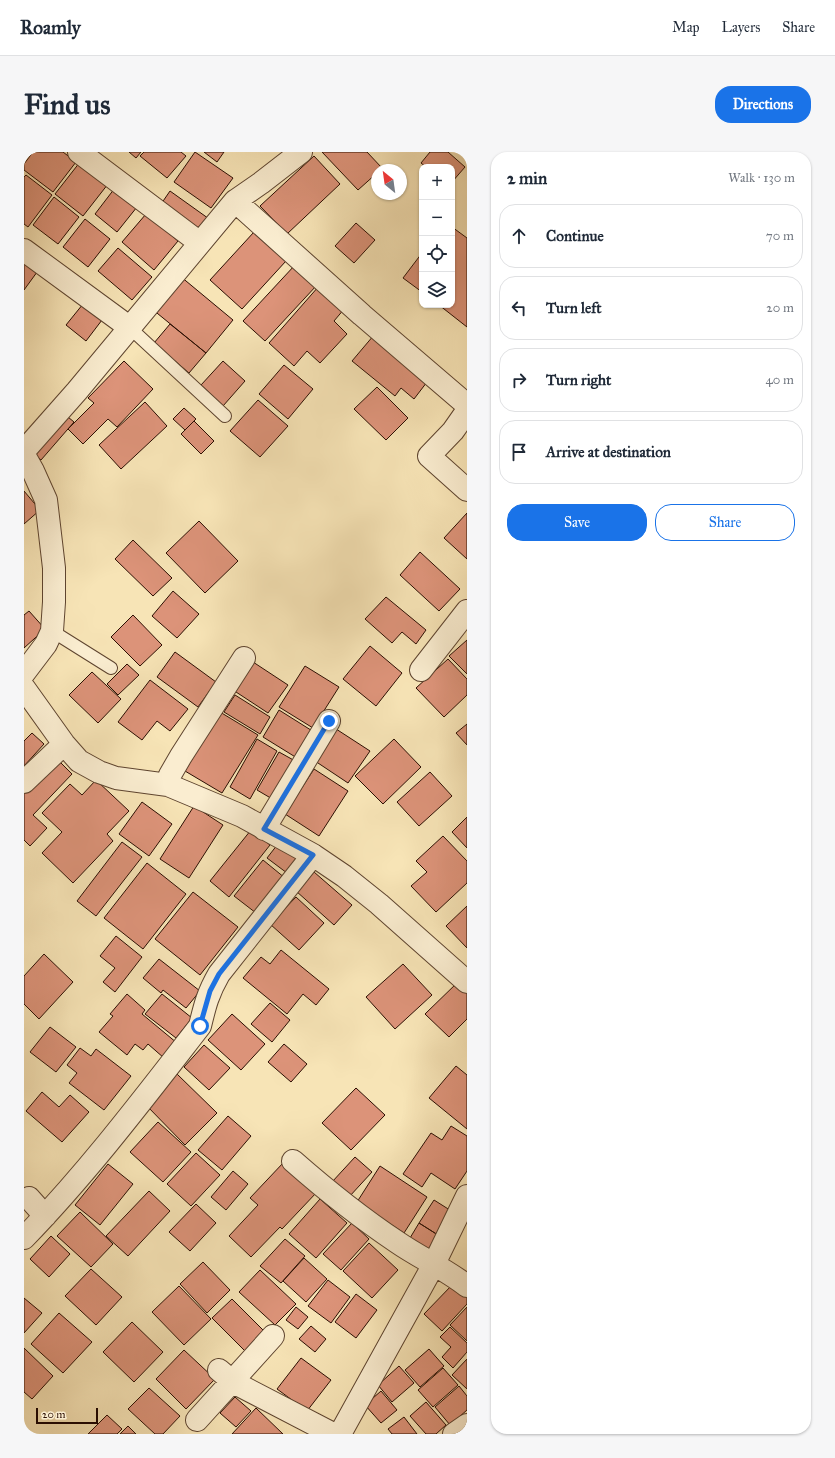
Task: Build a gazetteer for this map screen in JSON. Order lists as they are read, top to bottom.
{
  "scale_bar": "20 m",
  "north": "top left",
  "page": {
    "header": "Roamly",
    "nav": ["Map", "Layers", "Share"],
    "buttons": [
      "Directions",
      ["Save", "Share"]
    ],
    "title": "Find us",
    "heading": ["2 min", "Walk · 130 m"],
    "map_buttons": ["+", "−"],
    "list": [
      ["Continue", "70 m"],
      ["Turn left", "20 m"],
      ["Turn right", "40 m"],
      "Arrive at destination"
    ],
    "scale": "20 m"
  }
}
